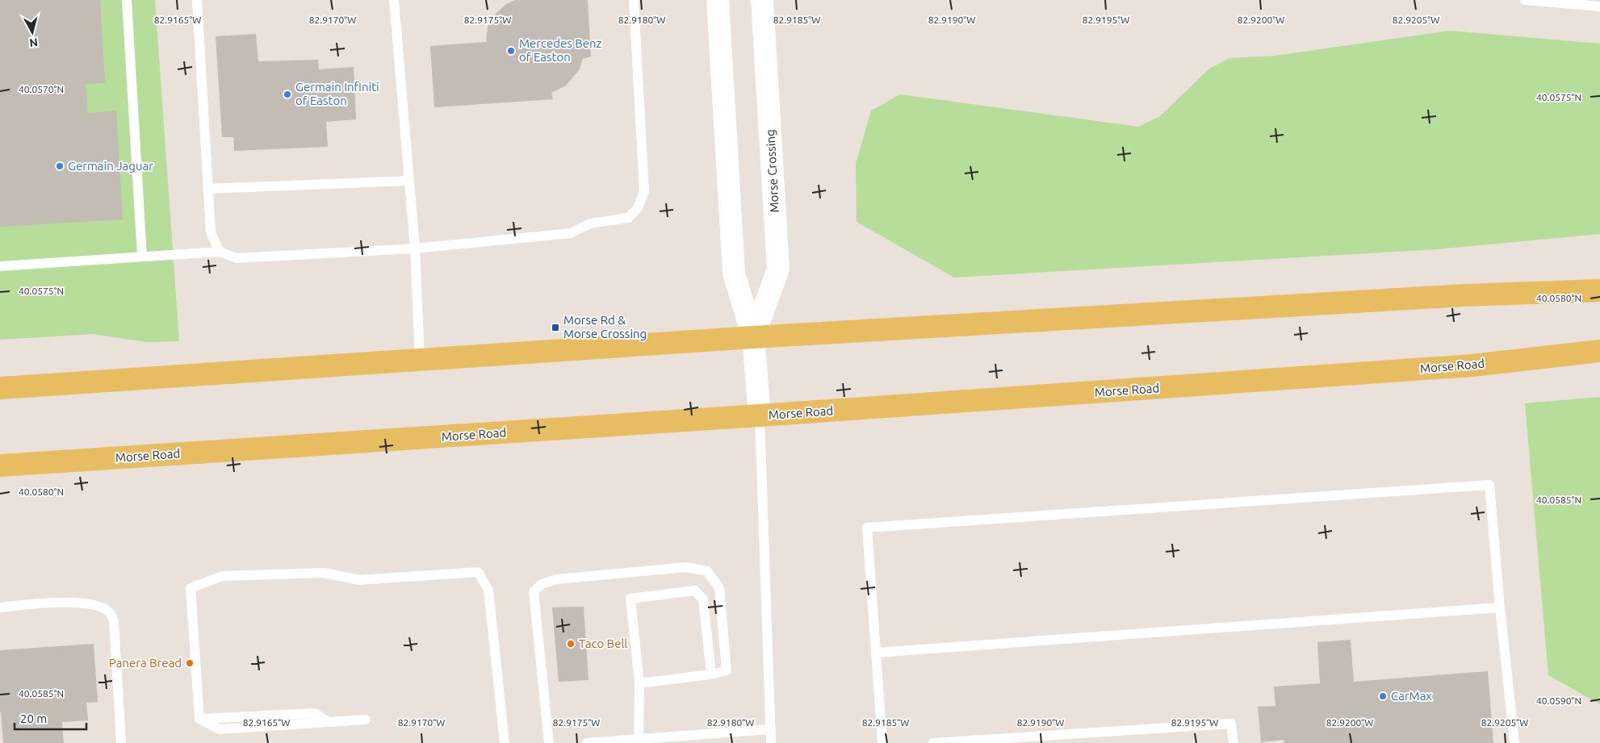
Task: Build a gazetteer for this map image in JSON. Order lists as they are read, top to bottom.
{
  "streets": {
    "main road": ["Morse Crossing", "Morse Road"]
  },
  "crossings": [
    ["Morse Crossing", "Morse Road"]
  ],
  "places": {
    "other": [
      "Mercedes Benz of Easton",
      "Germain Infiniti of Easton",
      "Germain Jaguar",
      "Taco Bell",
      "Panera Bread",
      "CarMax"
    ],
    "transit": ["Morse Rd & Morse Crossing"]
  },
  "scale_bar": "20 m",
  "north": "bottom",
  "coordinates": [
    "82.9190°W",
    "82.9200°W",
    "82.9165°W",
    "82.9170°W",
    "82.9175°W",
    "82.9180°W",
    "82.9185°W",
    "82.9195°W",
    "82.9205°W",
    "40.0570°N",
    "40.0575°N",
    "40.0580°N",
    "40.0585°N",
    "40.0590°N"
  ]
}
